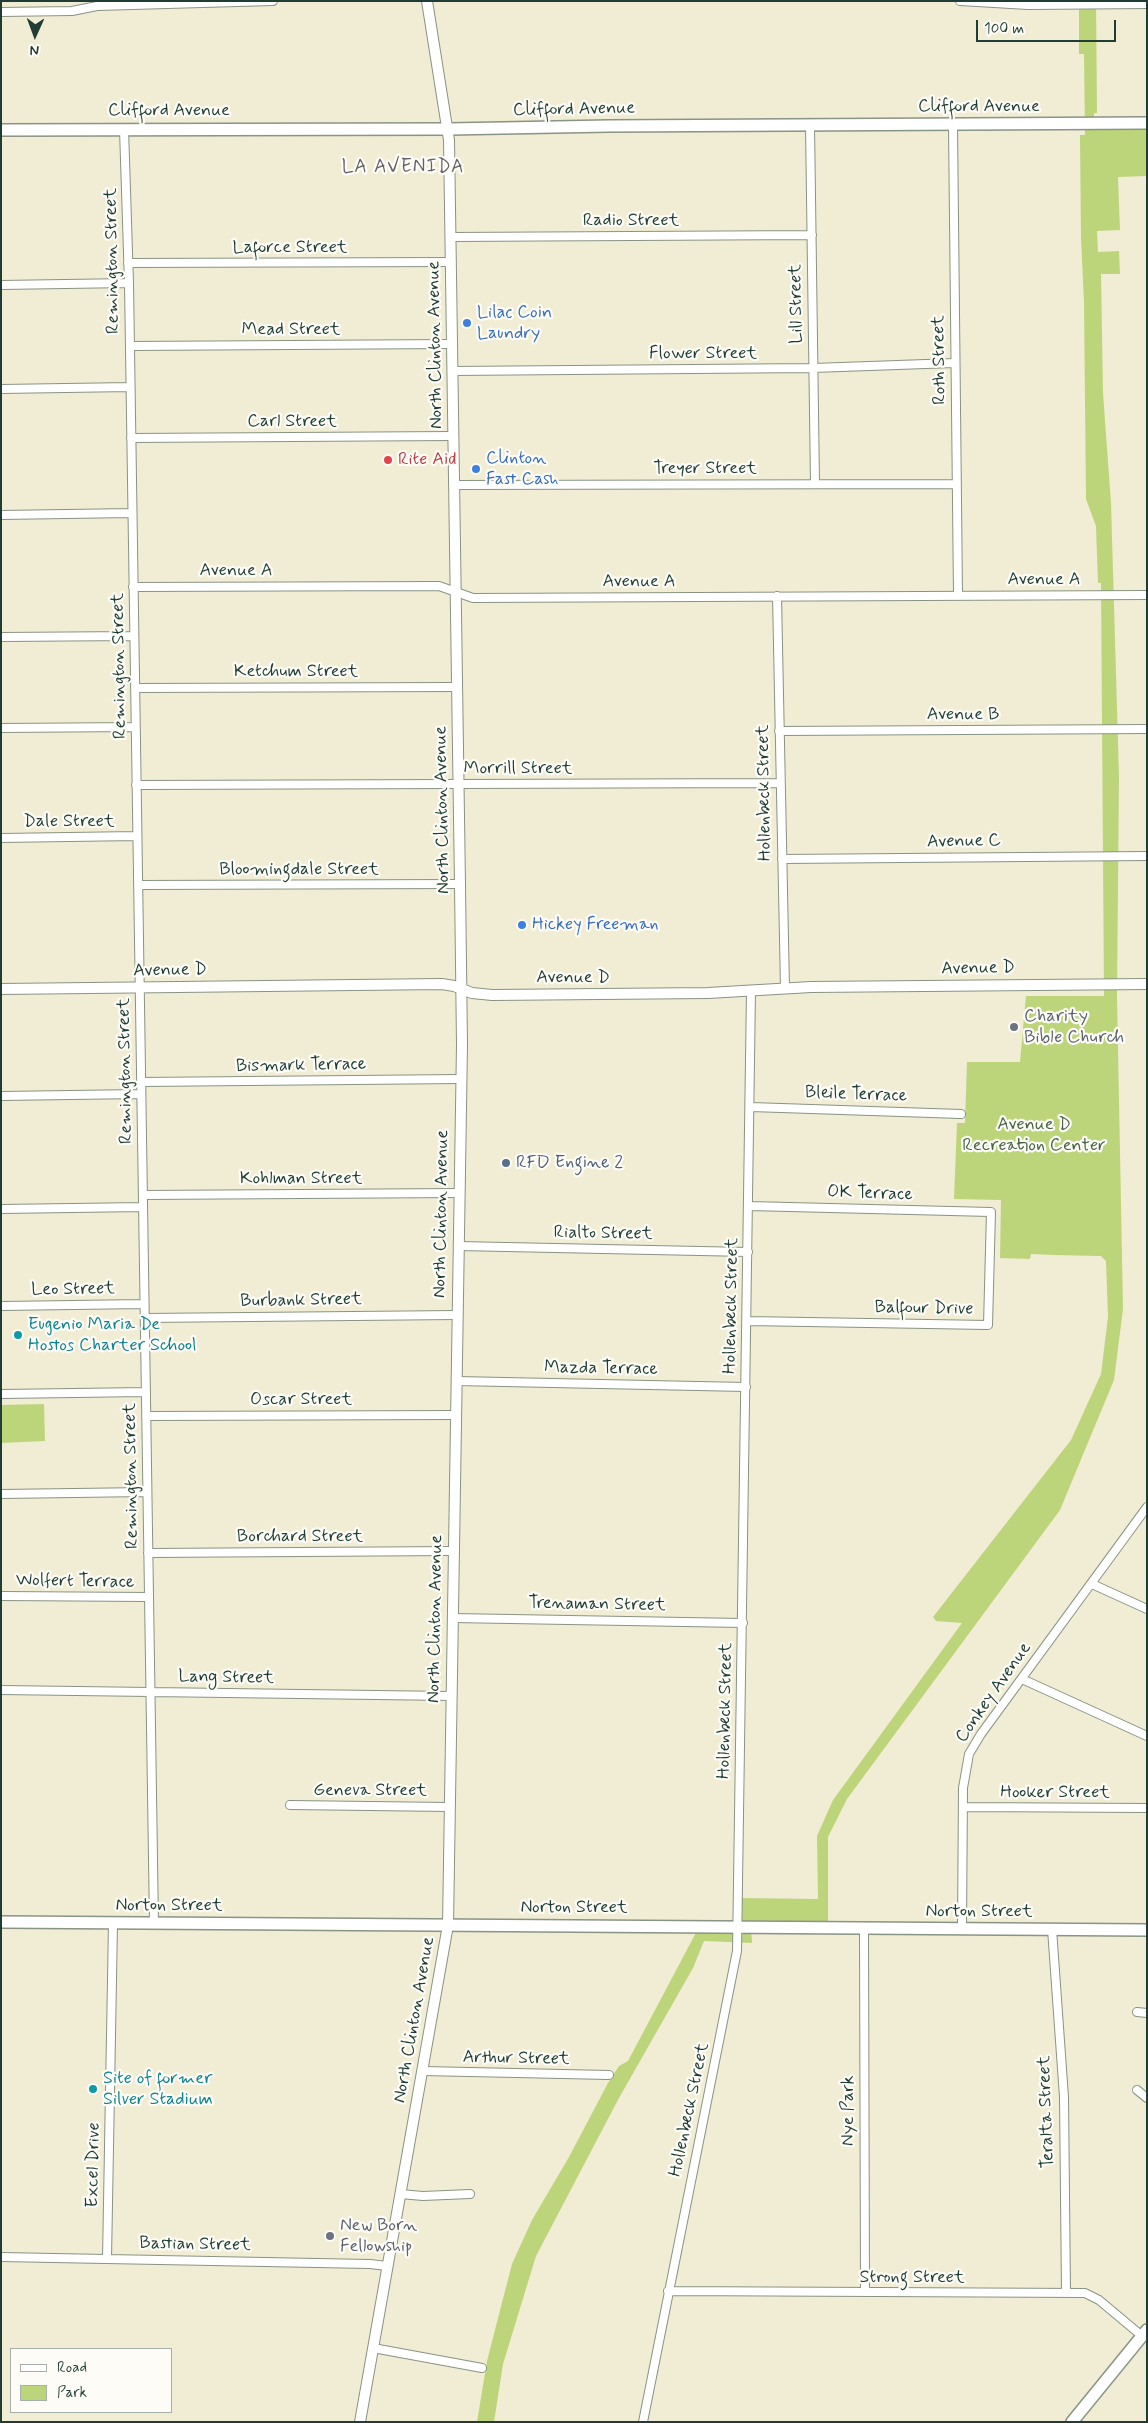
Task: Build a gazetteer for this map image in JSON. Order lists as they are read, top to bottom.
{
  "streets": {
    "main road": ["Clifford Avenue", "Norton Street"],
    "street": [
      "Radio Street",
      "Laforce Street",
      "Remington Street",
      "Lill Street",
      "Mead Street",
      "North Clinton Avenue",
      "Flower Street",
      "Roth Street",
      "Carl Street",
      "Treyer Street",
      "Avenue A",
      "Ketchum Street",
      "Avenue B",
      "Morrill Street",
      "Hollenbeck Street",
      "Dale Street",
      "Avenue C",
      "Bloomingdale Street",
      "Avenue D",
      "Bismark Terrace",
      "Bleile Terrace",
      "Kohlman Street",
      "OK Terrace",
      "Rialto Street",
      "Leo Street",
      "Burbank Street",
      "Balfour Drive",
      "Mazda Terrace",
      "Oscar Street",
      "Borchard Street",
      "Wolfert Terrace",
      "Trenaman Street",
      "Lang Street",
      "Conkey Avenue",
      "Geneva Street",
      "Hooker Street",
      "Arthur Street",
      "Nye Park",
      "Teralta Street",
      "Excel Drive",
      "Bastian Street",
      "Strong Street"
    ]
  },
  "crossings": [
    ["Clifford Avenue", "Remington Street"],
    ["Clifford Avenue", "Lill Street"],
    ["Clifford Avenue", "North Clinton Avenue"],
    ["Clifford Avenue", "Roth Street"],
    ["Radio Street", "Lill Street"],
    ["Radio Street", "North Clinton Avenue"],
    ["Laforce Street", "Remington Street"],
    ["Laforce Street", "North Clinton Avenue"],
    ["Remington Street", "Mead Street"],
    ["Remington Street", "Carl Street"],
    ["Remington Street", "Avenue A"],
    ["Remington Street", "Ketchum Street"],
    ["Remington Street", "Morrill Street"],
    ["Remington Street", "Dale Street"],
    ["Remington Street", "Bloomingdale Street"],
    ["Remington Street", "Avenue D"],
    ["Remington Street", "Bismark Terrace"],
    ["Remington Street", "Kohlman Street"],
    ["Remington Street", "Leo Street"],
    ["Remington Street", "Burbank Street"],
    ["Remington Street", "Oscar Street"],
    ["Remington Street", "Borchard Street"],
    ["Remington Street", "Wolfert Terrace"],
    ["Remington Street", "Lang Street"],
    ["Remington Street", "Norton Street"],
    ["Lill Street", "Flower Street"],
    ["Lill Street", "Treyer Street"],
    ["Mead Street", "North Clinton Avenue"],
    ["North Clinton Avenue", "Flower Street"],
    ["North Clinton Avenue", "Carl Street"],
    ["North Clinton Avenue", "Treyer Street"],
    ["North Clinton Avenue", "Avenue A"],
    ["North Clinton Avenue", "Ketchum Street"],
    ["North Clinton Avenue", "Morrill Street"],
    ["North Clinton Avenue", "Bloomingdale Street"],
    ["North Clinton Avenue", "Avenue D"],
    ["North Clinton Avenue", "Bismark Terrace"],
    ["North Clinton Avenue", "Kohlman Street"],
    ["North Clinton Avenue", "Rialto Street"],
    ["North Clinton Avenue", "Burbank Street"],
    ["North Clinton Avenue", "Mazda Terrace"],
    ["North Clinton Avenue", "Oscar Street"],
    ["North Clinton Avenue", "Borchard Street"],
    ["North Clinton Avenue", "Trenaman Street"],
    ["North Clinton Avenue", "Lang Street"],
    ["North Clinton Avenue", "Geneva Street"],
    ["North Clinton Avenue", "Norton Street"],
    ["North Clinton Avenue", "Arthur Street"],
    ["North Clinton Avenue", "Bastian Street"],
    ["Flower Street", "Roth Street"],
    ["Roth Street", "Treyer Street"],
    ["Roth Street", "Avenue A"],
    ["Avenue A", "Hollenbeck Street"],
    ["Avenue B", "Hollenbeck Street"],
    ["Morrill Street", "Hollenbeck Street"],
    ["Hollenbeck Street", "Avenue C"],
    ["Hollenbeck Street", "Avenue D"],
    ["Hollenbeck Street", "Bleile Terrace"],
    ["Hollenbeck Street", "OK Terrace"],
    ["Hollenbeck Street", "Rialto Street"],
    ["Hollenbeck Street", "Balfour Drive"],
    ["Hollenbeck Street", "Mazda Terrace"],
    ["Hollenbeck Street", "Trenaman Street"],
    ["Hollenbeck Street", "Norton Street"],
    ["Hollenbeck Street", "Strong Street"],
    ["OK Terrace", "Balfour Drive"],
    ["Conkey Avenue", "Hooker Street"],
    ["Conkey Avenue", "Norton Street"],
    ["Norton Street", "Nye Park"],
    ["Norton Street", "Teralta Street"],
    ["Norton Street", "Excel Drive"],
    ["Nye Park", "Strong Street"],
    ["Teralta Street", "Strong Street"],
    ["Excel Drive", "Bastian Street"]
  ],
  "districts": ["LA AVENIDA"],
  "parks": ["Avenue D Recreation Center"],
  "places": [
    "Lilac Coin Laundry",
    "Rite Aid",
    "Clinton Fast Cash",
    "Hickey Freeman",
    "Charity Bible Church",
    "RFD Engine 2",
    "Eugenio Maria De Hostos Charter School",
    "Site of former Silver Stadium",
    "New Born Fellowship"
  ],
  "legend": ["Road", "Park"],
  "scale_bar": "100 m",
  "north": "bottom"
}
